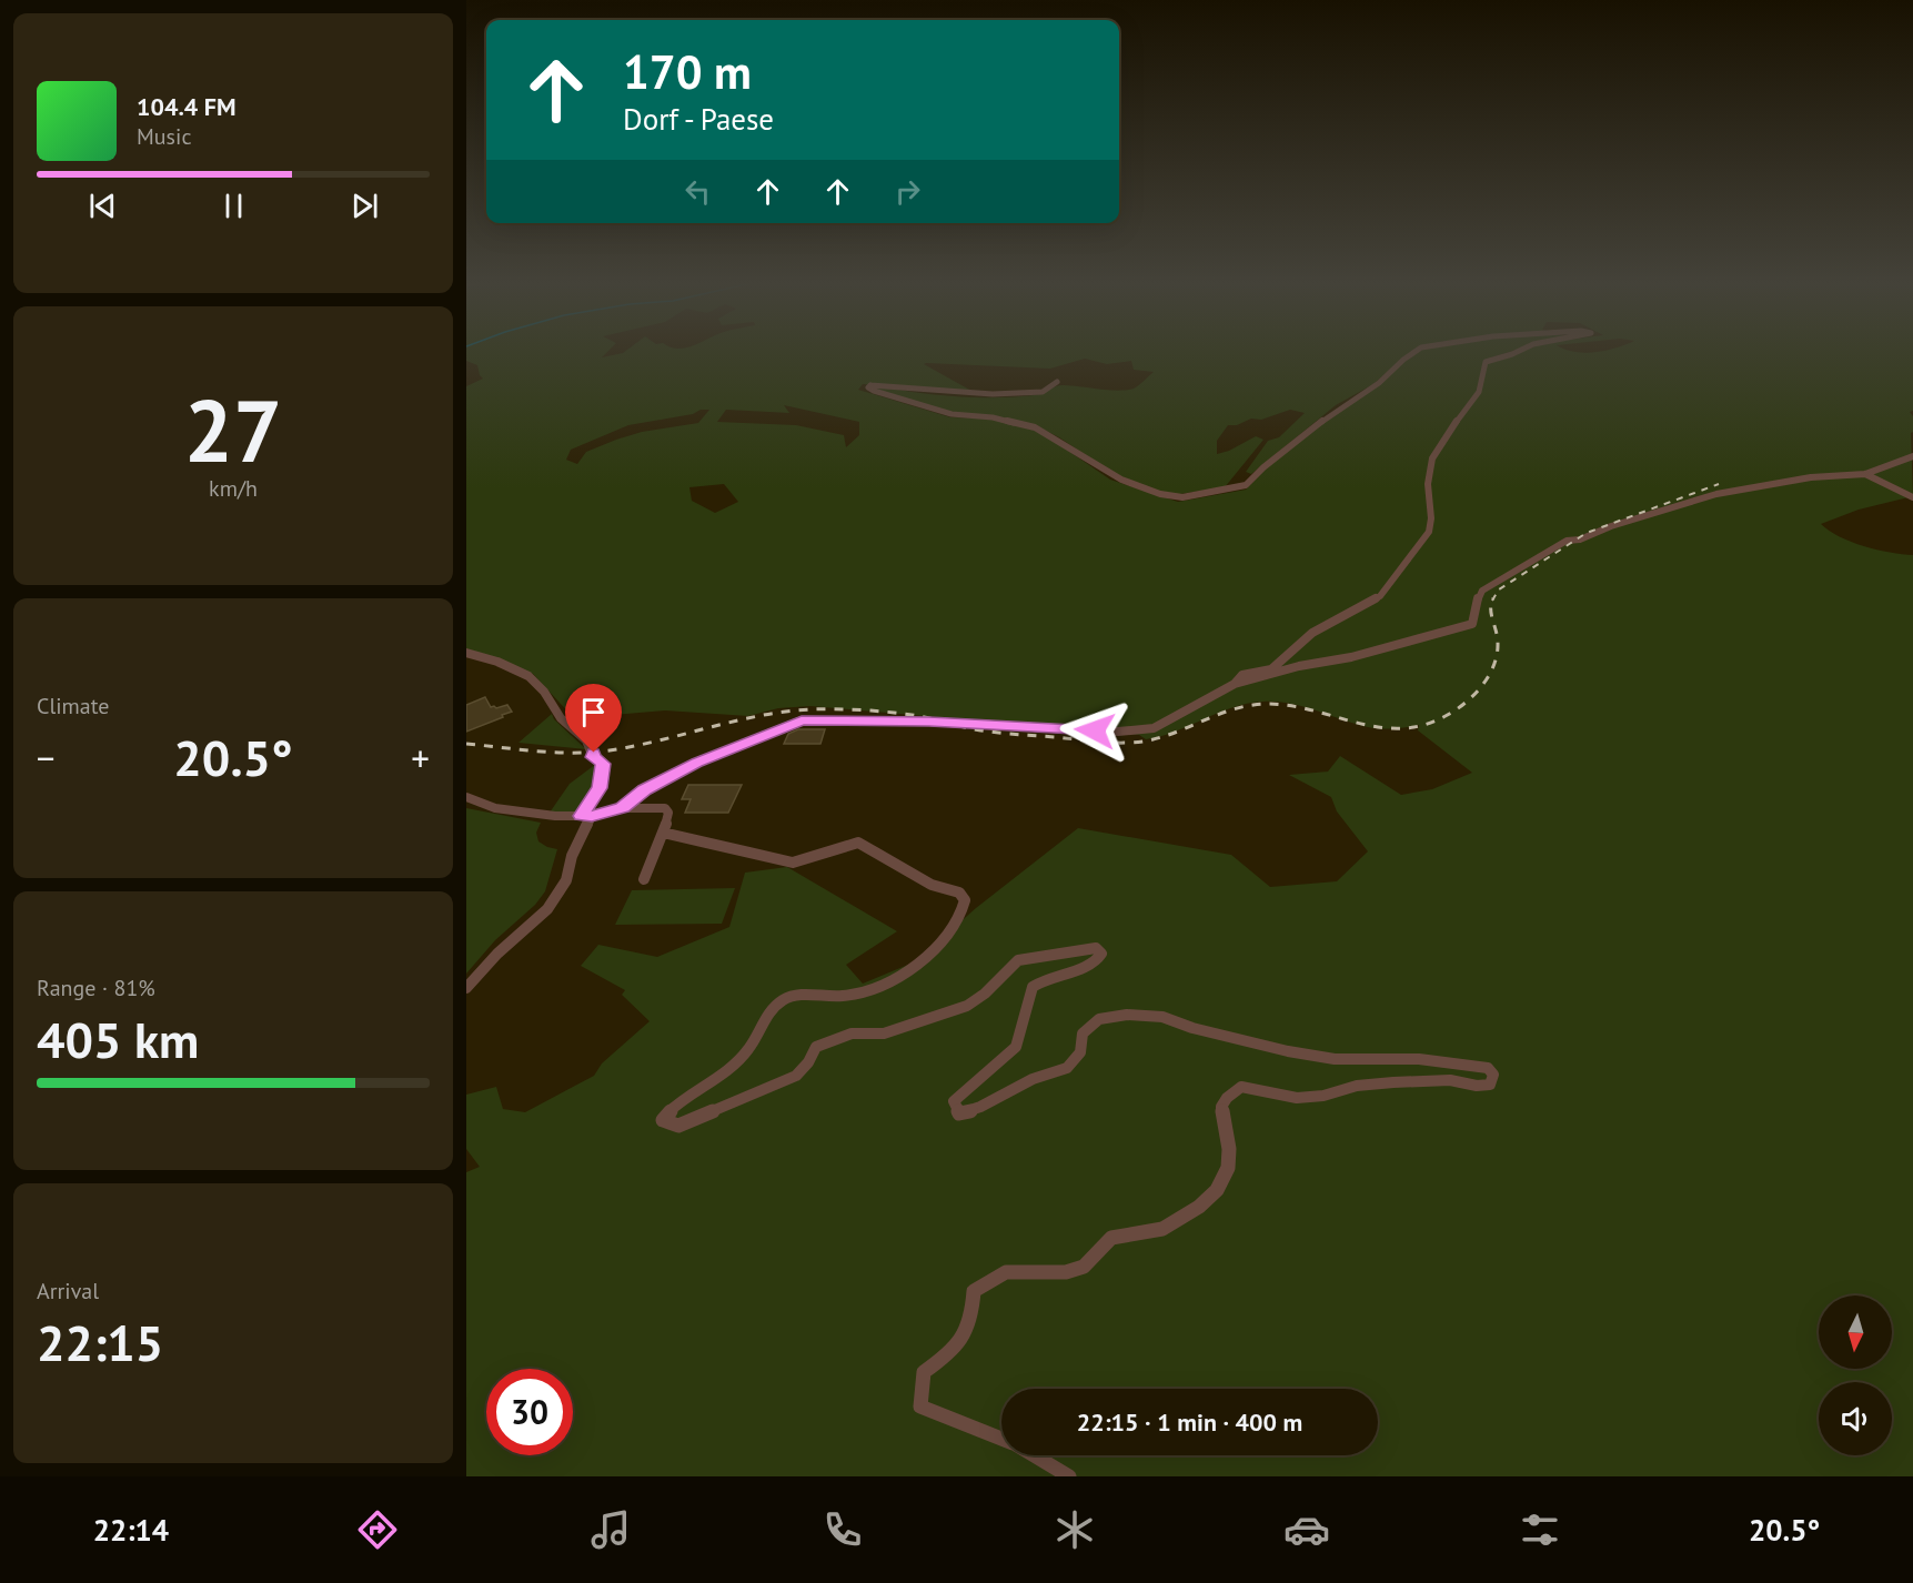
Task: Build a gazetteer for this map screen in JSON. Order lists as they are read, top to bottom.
{
  "north": "bottom",
  "page": {
    "turn": ["170 m", "Dorf - Paese"],
    "song": ["104.4 FM", "Music"],
    "tile": [
      ["27", "km/h"],
      "Climate",
      ["Range · 81%", "405 km"],
      ["Arrival", "22:15"]
    ],
    "heat": ["−", "20.5°", "+"],
    "limit": "30",
    "trip": "22:15 · 1 min · 400 m",
    "tabs": ["22:14", "20.5°"]
  }
}
